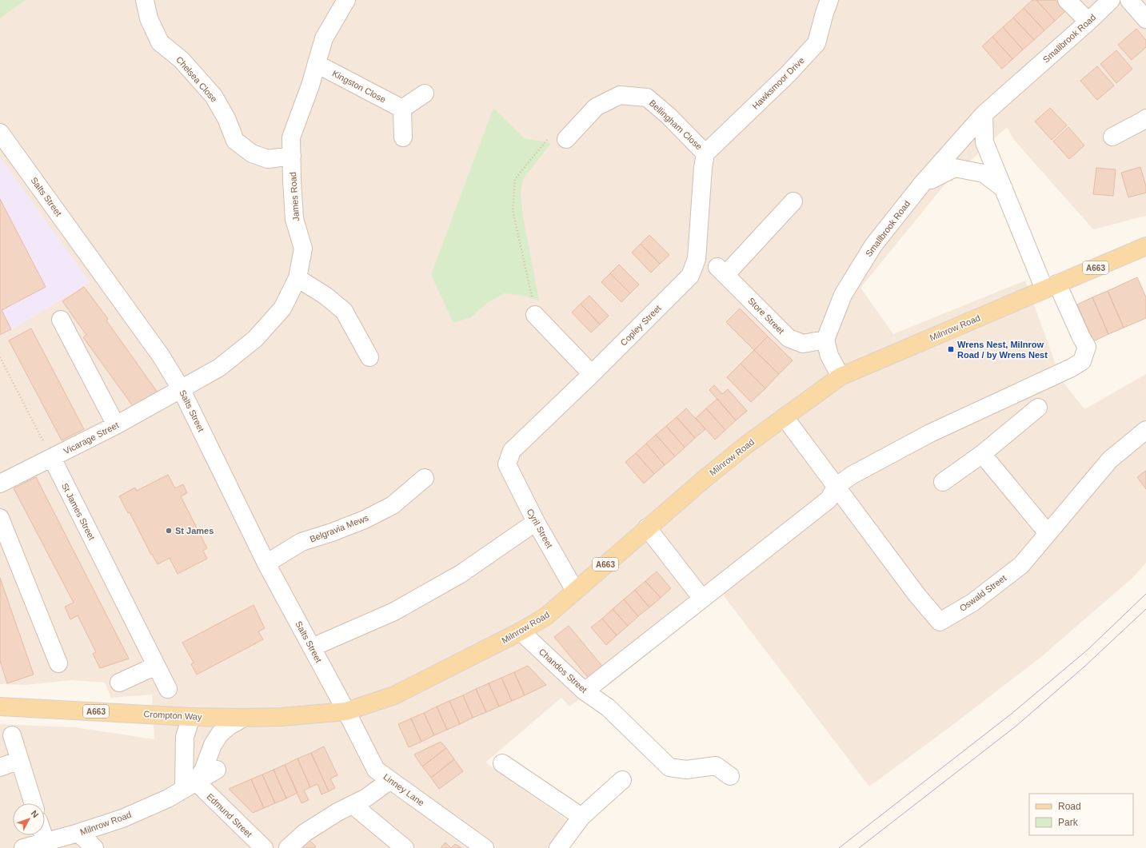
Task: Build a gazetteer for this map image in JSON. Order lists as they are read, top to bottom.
{
  "streets": {
    "main road": ["A663", "Milnrow Road", "Crompton Way"],
    "street": [
      "Smallbrook Road",
      "Chelsea Close",
      "Hawksmoor Drive",
      "Kingston Close",
      "Bellingham Close",
      "Salts Street",
      "James Road",
      "Store Street",
      "Copley Street",
      "Vicarage Street",
      "St James Street",
      "Belgravia Mews",
      "Cyril Street",
      "Oswald Street",
      "Chandos Street",
      "Linney Lane",
      "Edmund Street"
    ]
  },
  "crossings": [
    ["Smallbrook Road", "Store Street"],
    ["Chelsea Close", "James Road"],
    ["Hawksmoor Drive", "Bellingham Close"],
    ["Hawksmoor Drive", "Copley Street"],
    ["Kingston Close", "James Road"],
    ["Bellingham Close", "Copley Street"],
    ["Salts Street", "James Road"],
    ["Salts Street", "Milnrow Road"],
    ["Salts Street", "Vicarage Street"],
    ["Salts Street", "Belgravia Mews"],
    ["Salts Street", "Crompton Way"],
    ["Salts Street", "Linney Lane"],
    ["James Road", "Vicarage Street"],
    ["Copley Street", "Cyril Street"],
    ["Milnrow Road", "Cyril Street"],
    ["Milnrow Road", "Oswald Street"],
    ["Milnrow Road", "Chandos Street"],
    ["Milnrow Road", "Crompton Way"],
    ["Milnrow Road", "Linney Lane"],
    ["Milnrow Road", "Edmund Street"],
    ["Vicarage Street", "St James Street"],
    ["Crompton Way", "Linney Lane"]
  ],
  "places": {
    "transit": ["Wrens Nest, Milnrow Road / by Wrens Nest"],
    "other": ["St James"]
  },
  "legend": ["Road", "Park"],
  "north": "top right"
}
